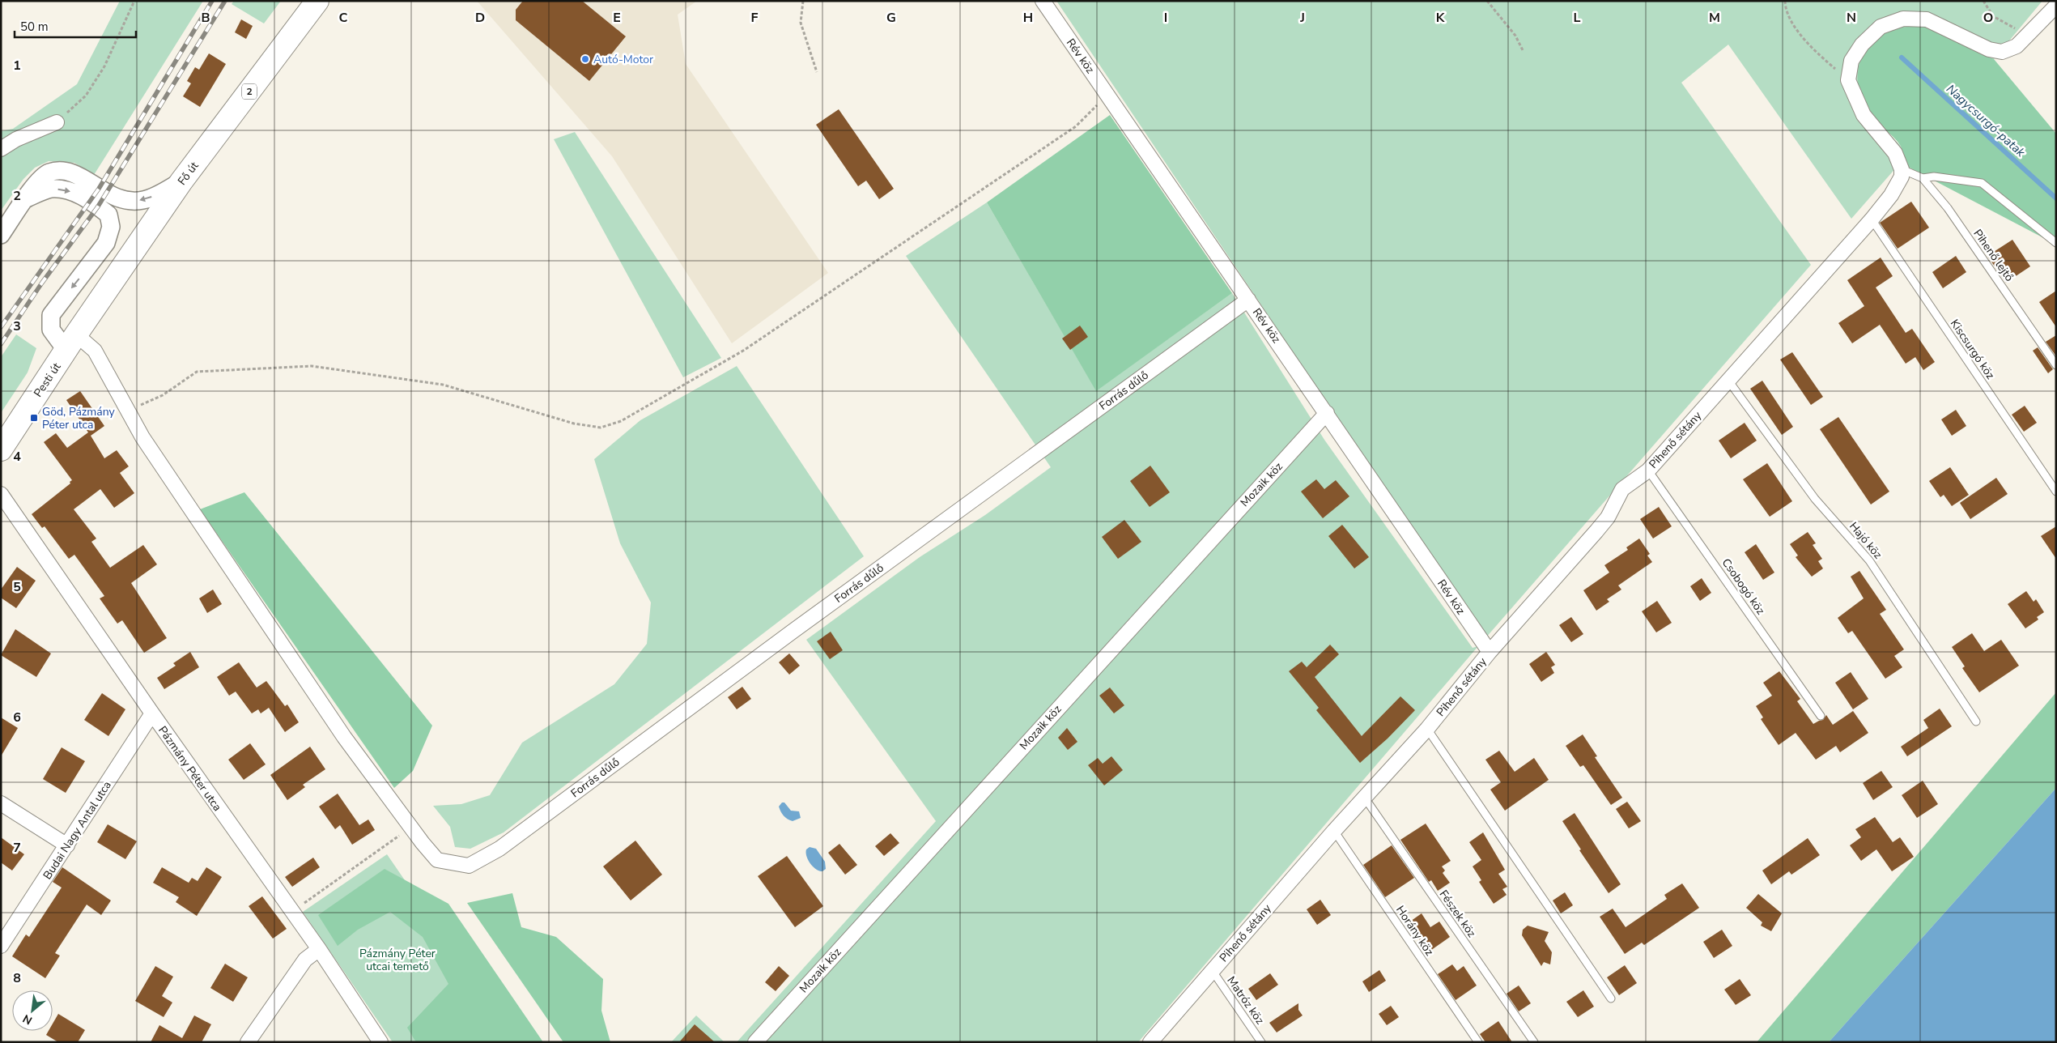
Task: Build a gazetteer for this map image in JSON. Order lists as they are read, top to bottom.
{
  "streets": {
    "main road": ["2", "Fő út", "Pesti út"],
    "street": [
      "Rév köz",
      "Forrás dűlő",
      "Pihenő sétány",
      "Mozaik köz",
      "Pázmány Péter utca",
      "Budai Nagy Antal utca"
    ],
    "lane": [
      "Pihenő lejtő",
      "Kiscsurgó köz",
      "Hajó köz",
      "Csobogó köz",
      "Fészek köz",
      "Horány köz",
      "Matróz köz"
    ]
  },
  "crossings": [
    ["Rév köz", "Forrás dűlő"],
    ["Rév köz", "Pihenő sétány"],
    ["Rév köz", "Mozaik köz"],
    ["Fő út", "Pesti út"],
    ["Pihenő lejtő", "Pihenő sétány"],
    ["Kiscsurgó köz", "Pihenő sétány"],
    ["Pihenő sétány", "Hajó köz"],
    ["Pihenő sétány", "Csobogó köz"],
    ["Pihenő sétány", "Fészek köz"],
    ["Pihenő sétány", "Horány köz"],
    ["Pihenő sétány", "Matróz köz"],
    ["Pázmány Péter utca", "Budai Nagy Antal utca"]
  ],
  "water": ["Nagycsurgó-patak"],
  "parks": ["Pázmány Péter utcai temető"],
  "places": {
    "other": ["Autó-Motor"],
    "transit": ["Göd, Pázmány Péter utca"]
  },
  "scale_bar": "50 m",
  "north": "bottom left",
  "grid": {
    "columns": [
      "B",
      "C",
      "D",
      "E",
      "F",
      "G",
      "H",
      "I",
      "J",
      "K",
      "L",
      "M",
      "N",
      "O"
    ],
    "rows": [
      "1",
      "2",
      "3",
      "4",
      "5",
      "6",
      "7",
      "8"
    ]
  }
}
